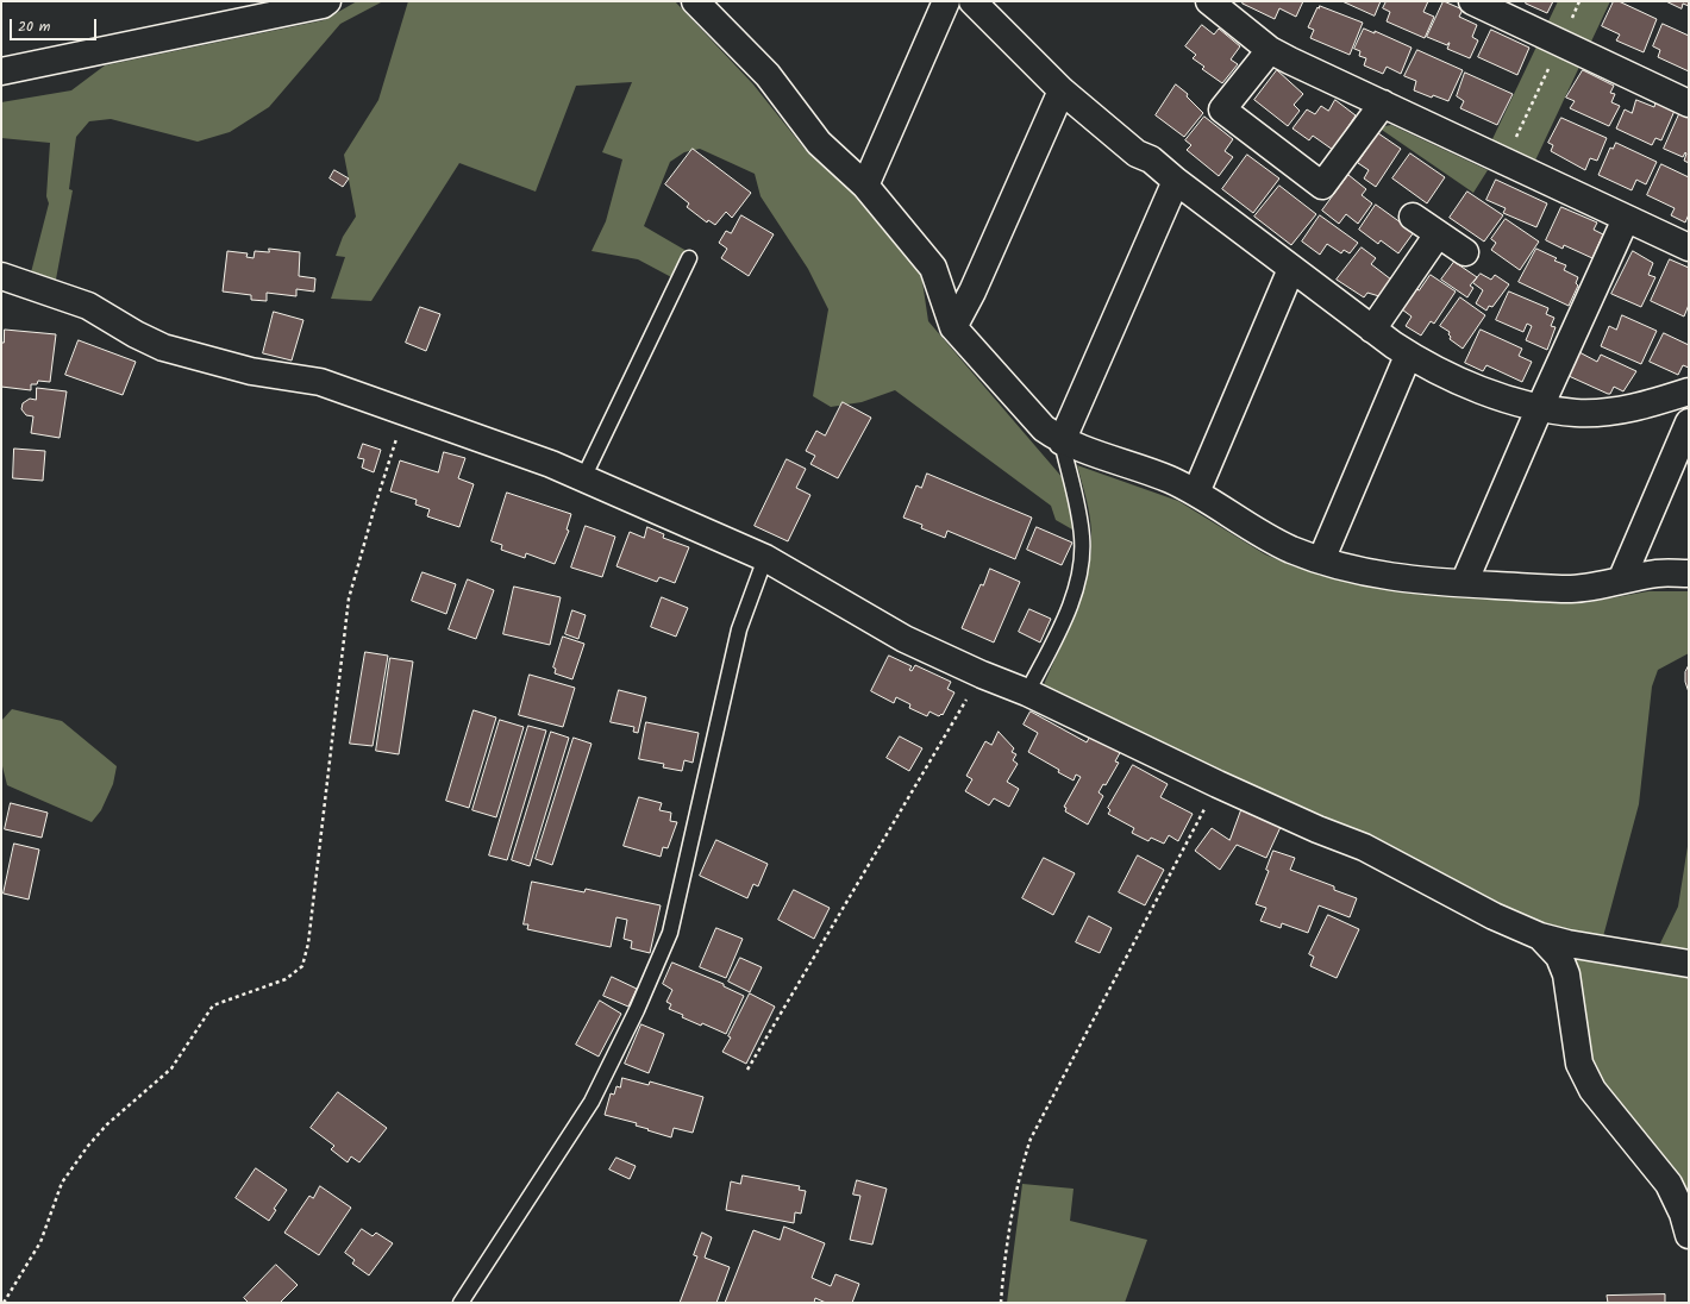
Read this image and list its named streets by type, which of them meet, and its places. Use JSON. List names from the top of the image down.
{
  "scale_bar": "20 m"
}
